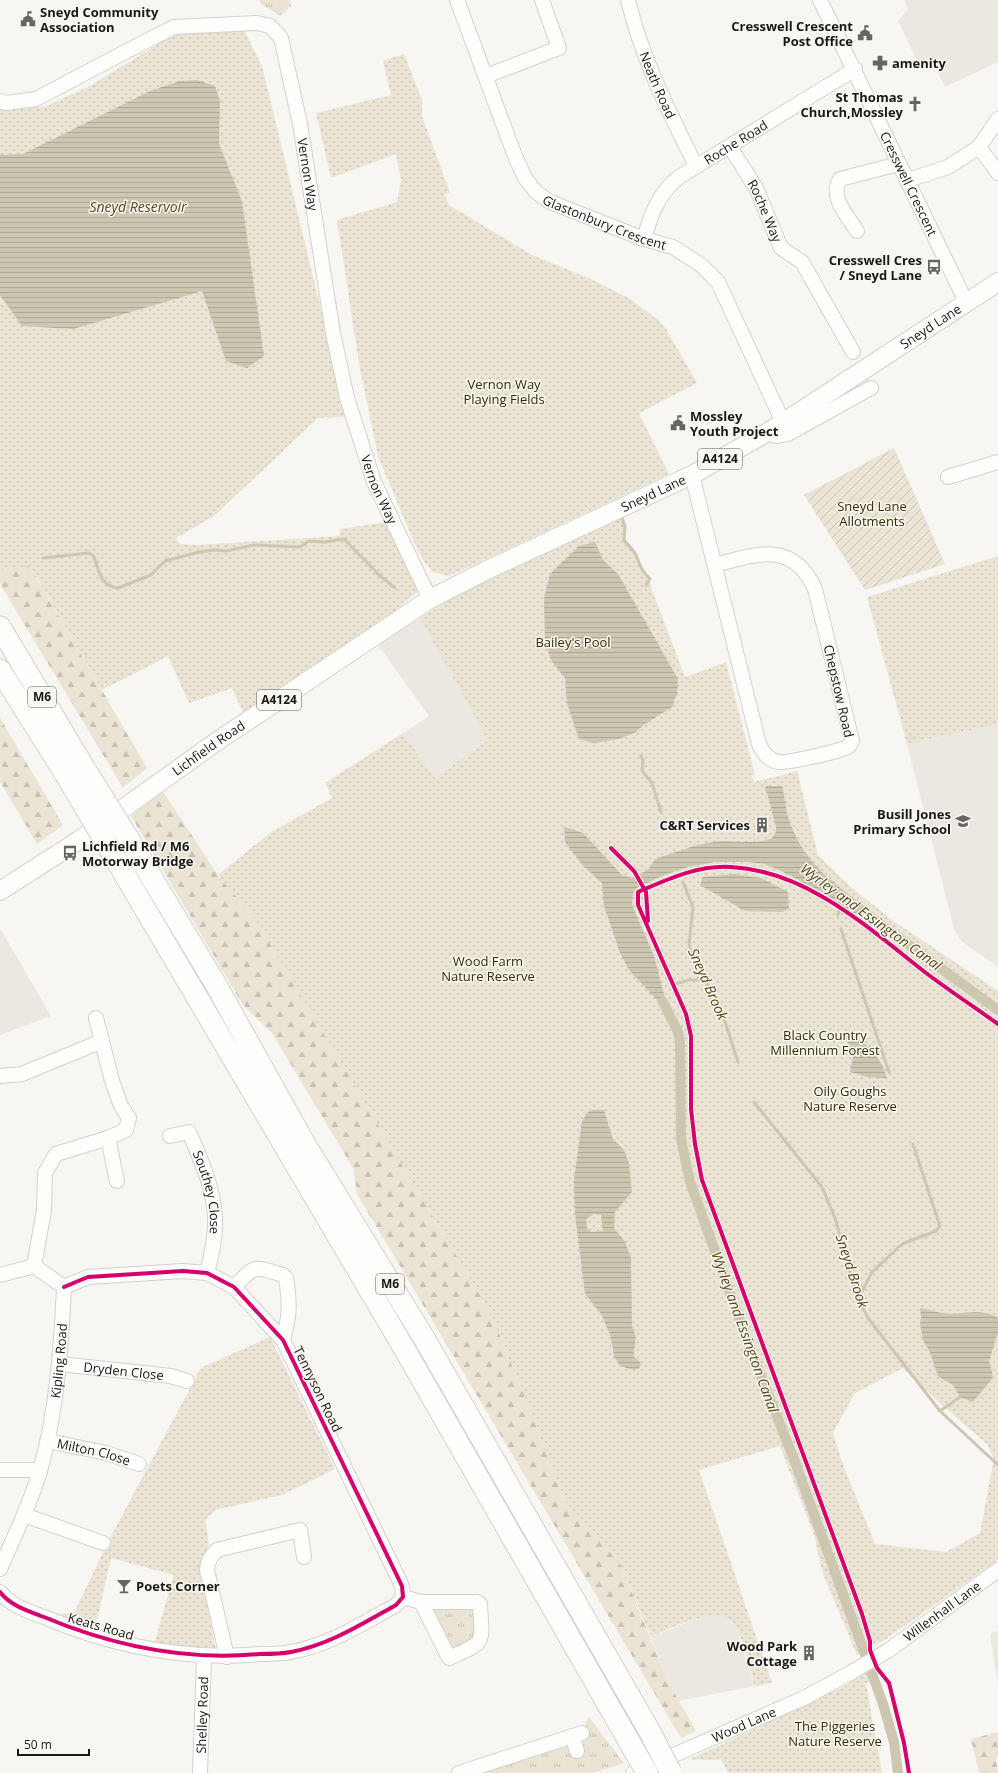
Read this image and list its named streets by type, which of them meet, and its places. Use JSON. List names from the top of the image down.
{
  "streets": {
    "highway": ["M6"],
    "main road": ["Sneyd Lane", "A4124", "Lichfield Road"],
    "street": [
      "Neath Road",
      "Roche Road",
      "Vernon Way",
      "Cresswell Crescent",
      "Roche Way",
      "Glastonbury Crescent",
      "Chepstow Road",
      "Southey Close",
      "Kipling Road",
      "Dryden Close",
      "Tennyson Road",
      "Milton Close",
      "Willenhall Lane",
      "Keats Road",
      "Shelley Road",
      "Wood Lane"
    ]
  },
  "crossings": [
    ["Neath Road", "Roche Road"],
    ["Roche Road", "Cresswell Crescent"],
    ["Roche Road", "Roche Way"],
    ["Roche Road", "Glastonbury Crescent"],
    ["Vernon Way", "Sneyd Lane"],
    ["Vernon Way", "Lichfield Road"],
    ["Cresswell Crescent", "Sneyd Lane"],
    ["Glastonbury Crescent", "Sneyd Lane"],
    ["Sneyd Lane", "Chepstow Road"],
    ["Sneyd Lane", "Lichfield Road"],
    ["Southey Close", "Tennyson Road"],
    ["Kipling Road", "Dryden Close"],
    ["Kipling Road", "Tennyson Road"],
    ["Kipling Road", "Milton Close"],
    ["Tennyson Road", "Keats Road"],
    ["Willenhall Lane", "Wood Lane"],
    ["Keats Road", "Shelley Road"]
  ],
  "water": ["Sneyd Reservoir", "Wyrley and Essington Canal", "Sneyd Brook"],
  "parks": [
    "Vernon Way Playing Fields",
    "Sneyd Lane Allotments",
    "Bailey's Pool",
    "Wood Farm Nature Reserve",
    "Black Country Millennium Forest",
    "Oily Goughs Nature Reserve",
    "The Piggeries Nature Reserve"
  ],
  "places": {
    "public building": ["Sneyd Community Association", "Cresswell Crescent Post Office", "Mossley Youth Project"],
    "pharmacy": ["amenity"],
    "church": ["St Thomas Church,Mossley"],
    "bus stop": ["Cresswell Cres / Sneyd Lane", "Lichfield Rd / M6 Motorway Bridge"],
    "school or university": ["Busill Jones Primary School"],
    "building": ["C&RT Services", "Wood Park Cottage"],
    "bar": ["Poets Corner"]
  },
  "scale_bar": "50 m"
}
